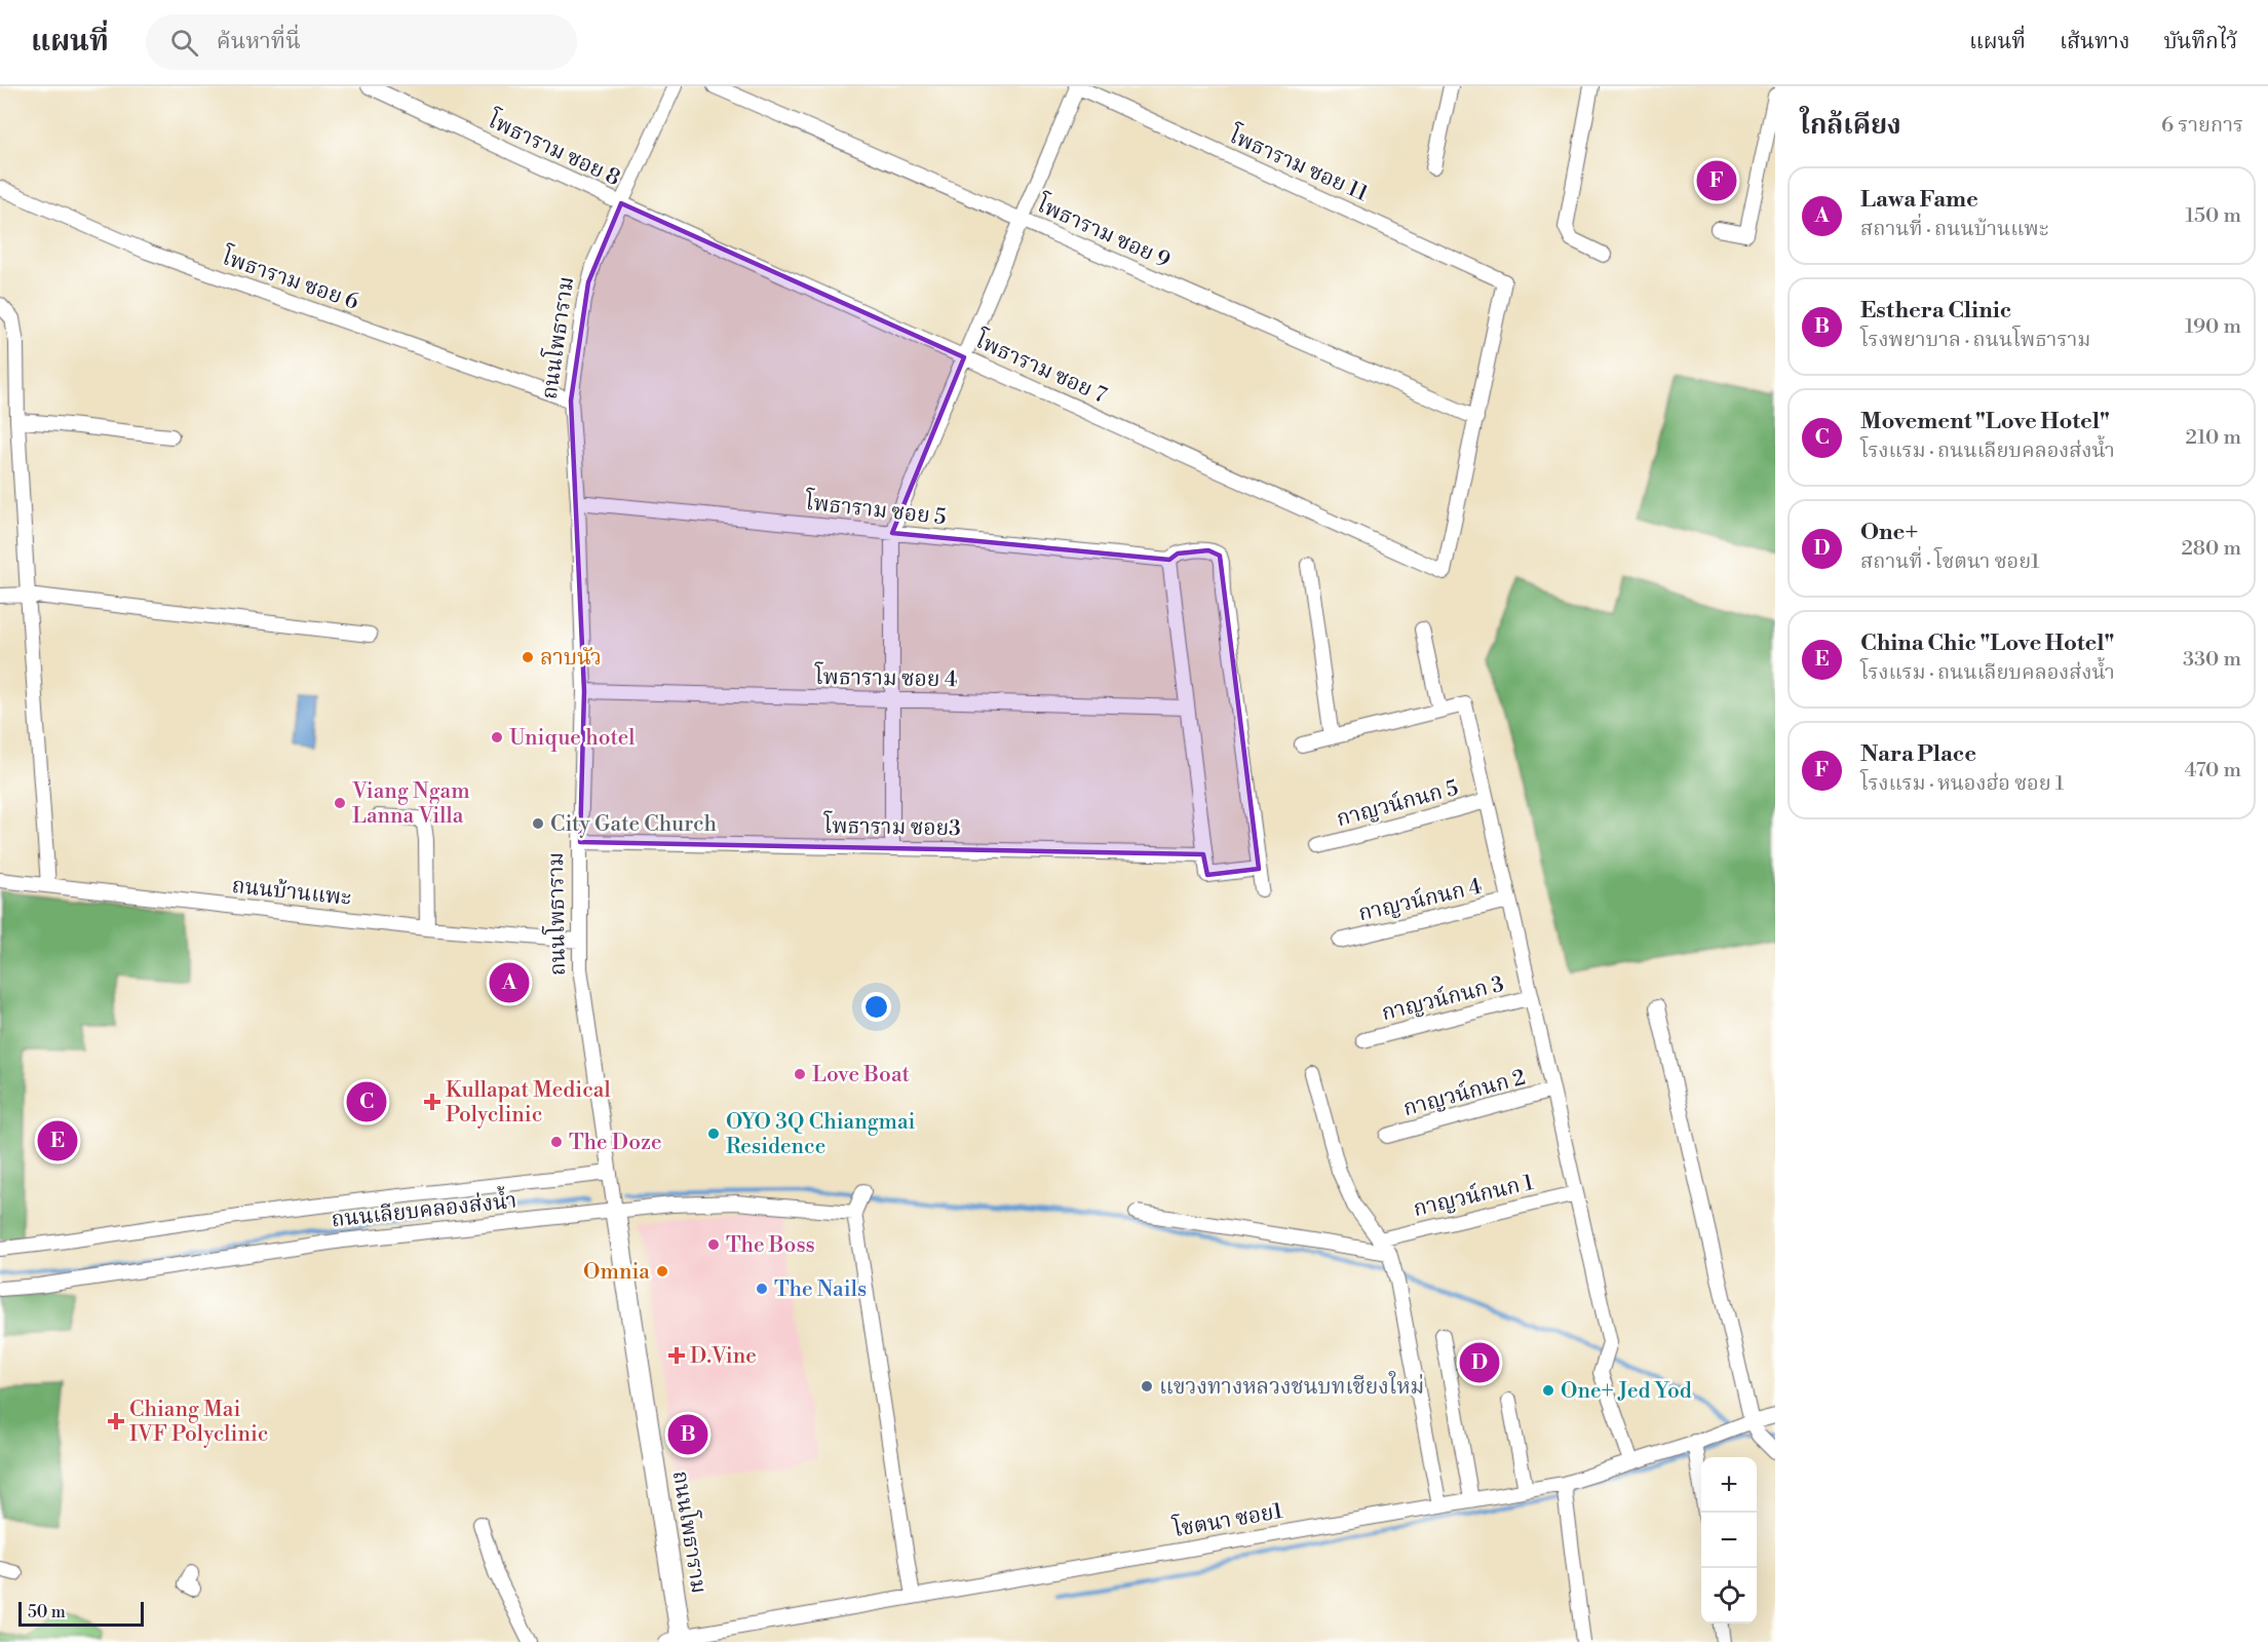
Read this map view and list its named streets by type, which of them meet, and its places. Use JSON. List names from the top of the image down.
{
  "streets": {
    "street": [
      "โพธาราม ซอย 8",
      "โพธาราม ซอย 11",
      "โพธาราม ซอย 9",
      "โพธาราม ซอย 6",
      "ถนนโพธาราม",
      "โพธาราม ซอย 7",
      "โพธาราม ซอย 5",
      "โพธาราม ซอย 4",
      "กาญวน์กนก 5",
      "โพธาราม ซอย3",
      "ถนนบ้านแพะ",
      "กาญวน์กนก 4",
      "กาญวน์กนก 3",
      "กาญวน์กนก 2",
      "กาญวน์กนก 1",
      "ถนนเลียบคลองส่งน้ำ",
      "โชตนา ซอย1"
    ]
  },
  "crossings": [
    ["โพธาราม ซอย 8", "ถนนโพธาราม"],
    ["โพธาราม ซอย 8", "โพธาราม ซอย 7"],
    ["โพธาราม ซอย 11", "โพธาราม ซอย 9"],
    ["โพธาราม ซอย 11", "โพธาราม ซอย 7"],
    ["โพธาราม ซอย 9", "โพธาราม ซอย 7"],
    ["โพธาราม ซอย 6", "ถนนโพธาราม"],
    ["ถนนโพธาราม", "โพธาราม ซอย 7"],
    ["ถนนโพธาราม", "โพธาราม ซอย 5"],
    ["ถนนโพธาราม", "โพธาราม ซอย 4"],
    ["ถนนโพธาราม", "โพธาราม ซอย3"],
    ["ถนนโพธาราม", "ถนนบ้านแพะ"],
    ["ถนนโพธาราม", "ถนนเลียบคลองส่งน้ำ"],
    ["ถนนโพธาราม", "โชตนา ซอย1"]
  ],
  "places": {
    "other": [
      "ลาบนัว",
      "Unique hotel",
      "Viang Ngam Lanna Villa",
      "City Gate Church",
      "Love Boat",
      "OYO 3Q Chiangmai Residence",
      "The Doze",
      "The Boss",
      "Omnia",
      "The Nails",
      "แขวงทางหลวงชนบทเชียงใหม่",
      "One+ Jed Yod"
    ],
    "health": ["Kullapat Medical Polyclinic", "D.Vine", "Chiang Mai IVF Polyclinic"]
  },
  "scale_bar": "50 m",
  "page": {
    "header": "แผนที่",
    "search": "ค้นหาที่นี่",
    "nav": ["แผนที่", "เส้นทาง", "บันทึกไว้"],
    "heading": ["ใกล้เคียง", "6 รายการ"],
    "pins": [
      "F",
      "A",
      "C",
      "E",
      "D",
      "B"
    ],
    "list": [
      {
        "mark": "A",
        "name": "Lawa Fame",
        "note": "สถานที่ · ถนนบ้านแพะ",
        "value": "150 m"
      },
      {
        "mark": "B",
        "name": "Esthera Clinic",
        "note": "โรงพยาบาล · ถนนโพธาราม",
        "value": "190 m"
      },
      {
        "mark": "C",
        "name": "Movement \"Love Hotel\"",
        "note": "โรงแรม · ถนนเลียบคลองส่งน้ำ",
        "value": "210 m"
      },
      {
        "mark": "D",
        "name": "One+",
        "note": "สถานที่ · โชตนา ซอย1",
        "value": "280 m"
      },
      {
        "mark": "E",
        "name": "China Chic \"Love Hotel\"",
        "note": "โรงแรม · ถนนเลียบคลองส่งน้ำ",
        "value": "330 m"
      },
      {
        "mark": "F",
        "name": "Nara Place",
        "note": "โรงแรม · หนองฮ่อ ซอย 1",
        "value": "470 m"
      }
    ],
    "map_buttons": ["+", "−"],
    "scale": "50 m"
  }
}
